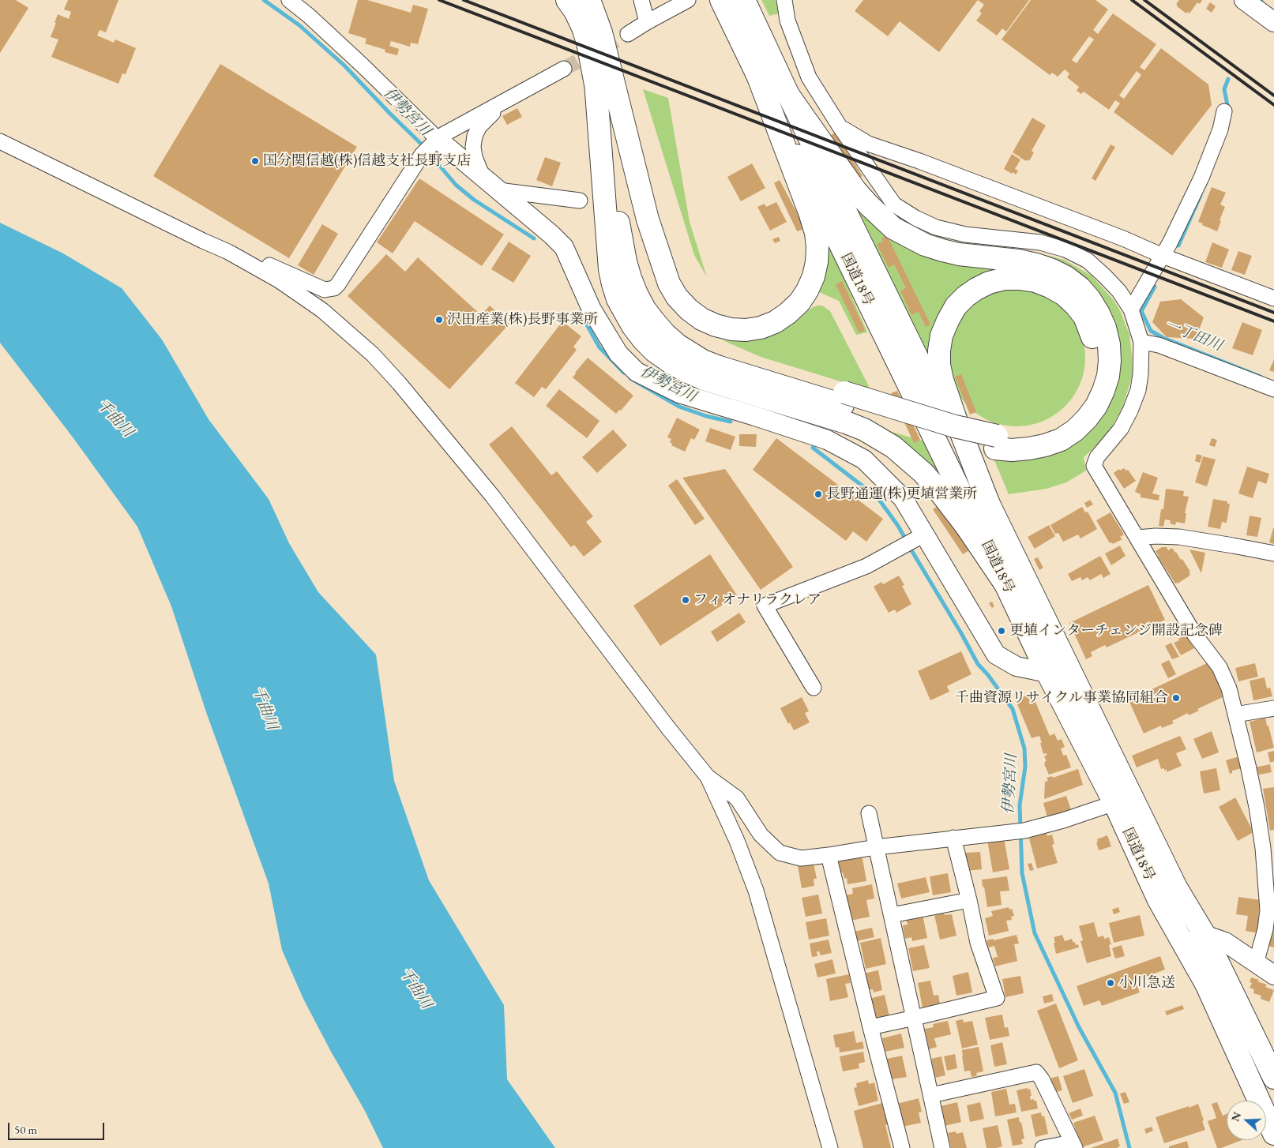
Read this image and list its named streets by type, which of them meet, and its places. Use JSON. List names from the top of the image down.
{
  "streets": {
    "highway": ["国道18号"]
  },
  "water": ["伊勢宮川", "一丁田川", "千曲川"],
  "places": [
    "国分関信越(株)信越支社長野支店",
    "沢田産業(株)長野事業所",
    "長野通運(株)更埴営業所",
    "フィオナリラクレア",
    "更埴インターチェンジ開設記念碑",
    "千曲資源リサイクル事業協同組合",
    "小川急送"
  ],
  "scale_bar": "50 m",
  "north": "left"
}
